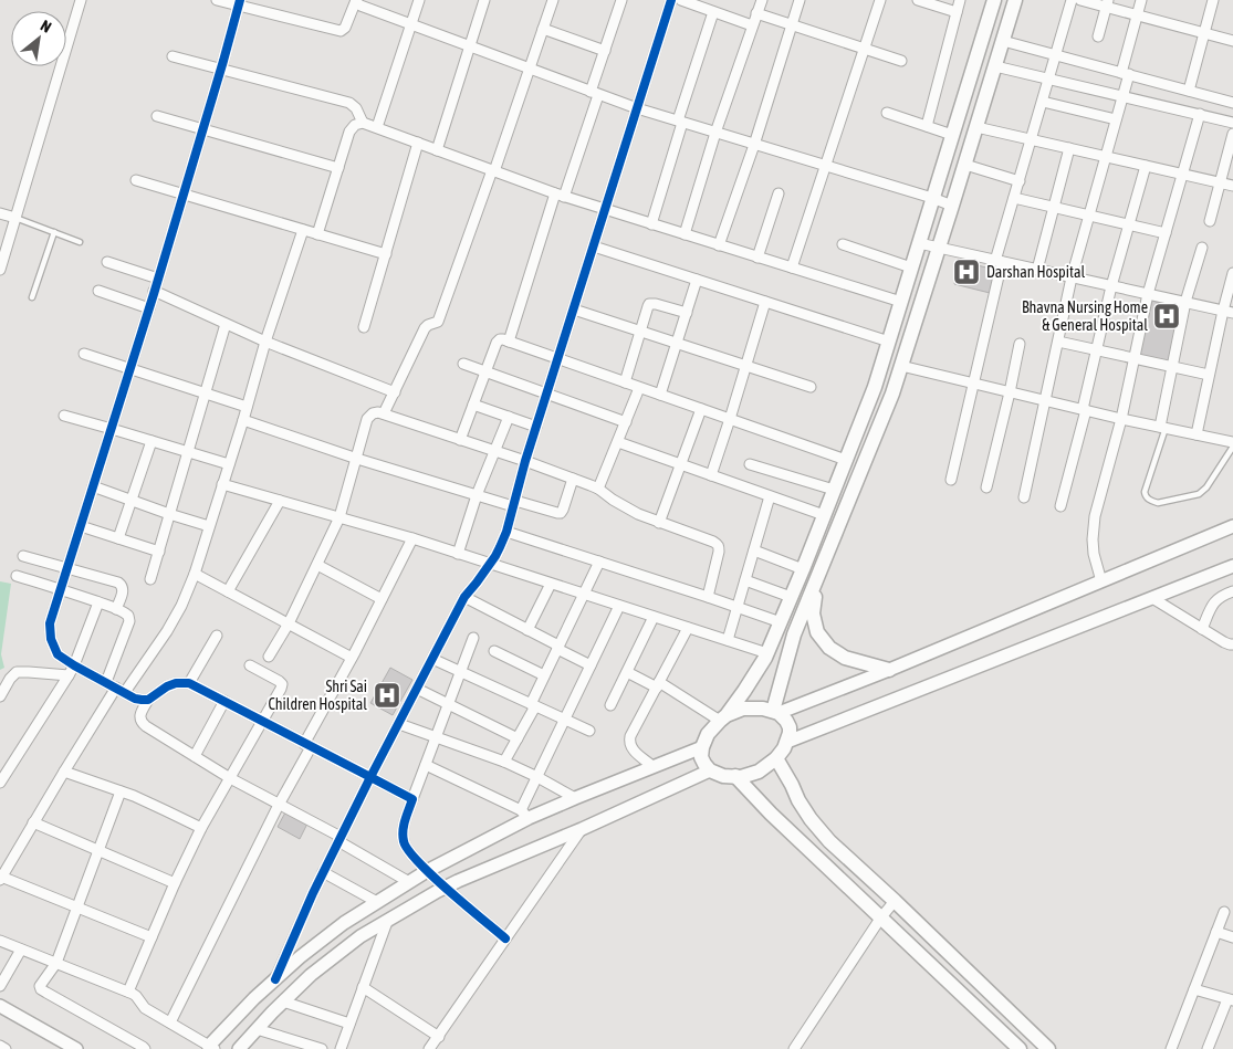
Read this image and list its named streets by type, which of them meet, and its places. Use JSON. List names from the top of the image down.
{
  "places": {
    "hospital": ["Darshan Hospital", "Bhavna Nursing Home & General Hospital", "Shri Sai Children Hospital"]
  },
  "north": "top right"
}
